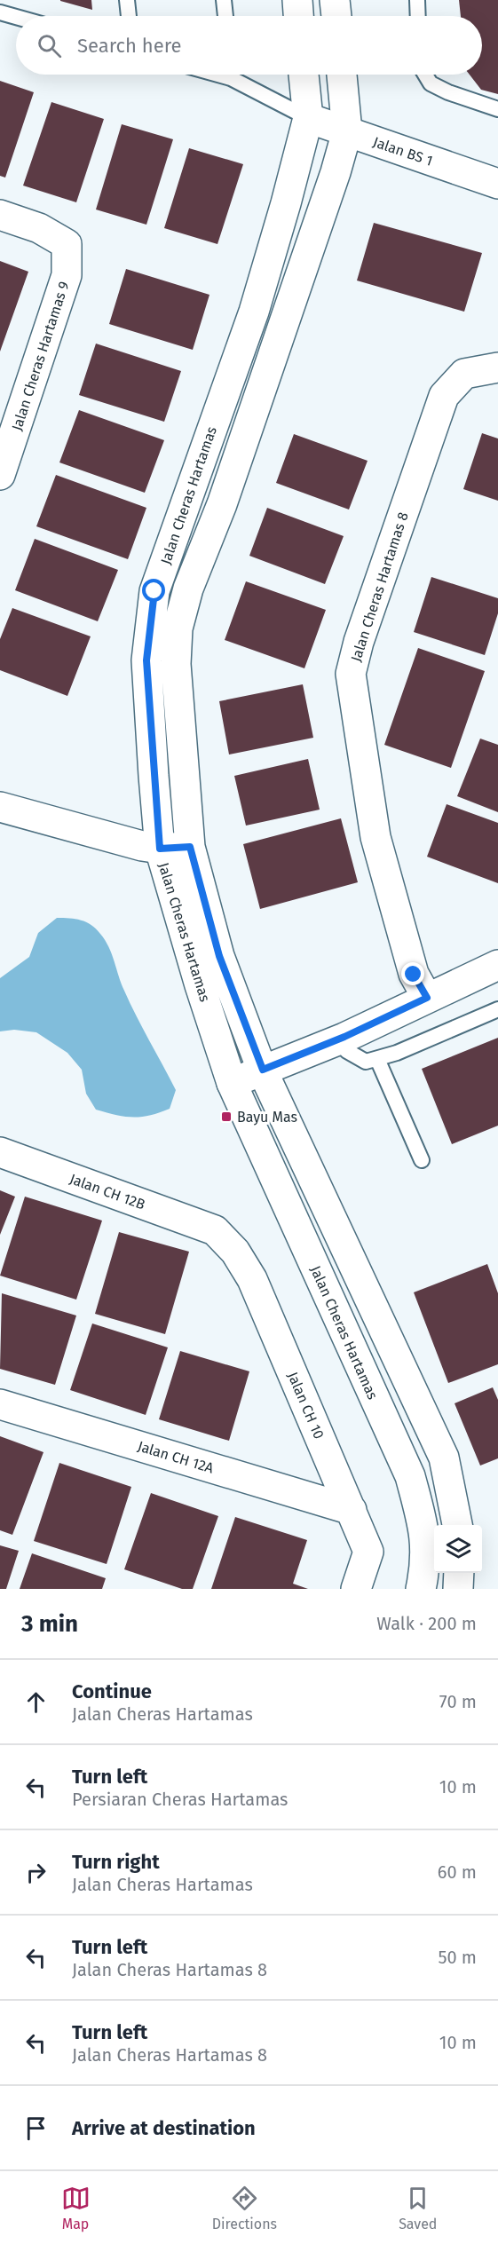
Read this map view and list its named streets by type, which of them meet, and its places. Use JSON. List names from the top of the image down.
{
  "streets": {
    "street": [
      "Jalan BS 1",
      "Jalan Cheras Hartamas 9",
      "Jalan Cheras Hartamas",
      "Jalan Cheras Hartamas 8",
      "Jalan CH 12B",
      "Jalan CH 10",
      "Jalan CH 12A"
    ]
  },
  "crossings": [
    ["Jalan BS 1", "Jalan Cheras Hartamas"],
    ["Jalan CH 12B", "Jalan CH 10"],
    ["Jalan CH 10", "Jalan CH 12A"]
  ],
  "places": {
    "transit": ["Bayu Mas"]
  },
  "page": {
    "search": "Search here",
    "heading": ["3 min", "Walk · 200 m"],
    "list": [
      ["Continue", "Jalan Cheras Hartamas", "70 m"],
      ["Turn left", "Persiaran Cheras Hartamas", "10 m"],
      ["Turn right", "Jalan Cheras Hartamas", "60 m"],
      ["Turn left", "Jalan Cheras Hartamas 8", "50 m"],
      ["Turn left", "Jalan Cheras Hartamas 8", "10 m"],
      "Arrive at destination"
    ],
    "nav": ["Map", "Directions", "Saved"]
  }
}
